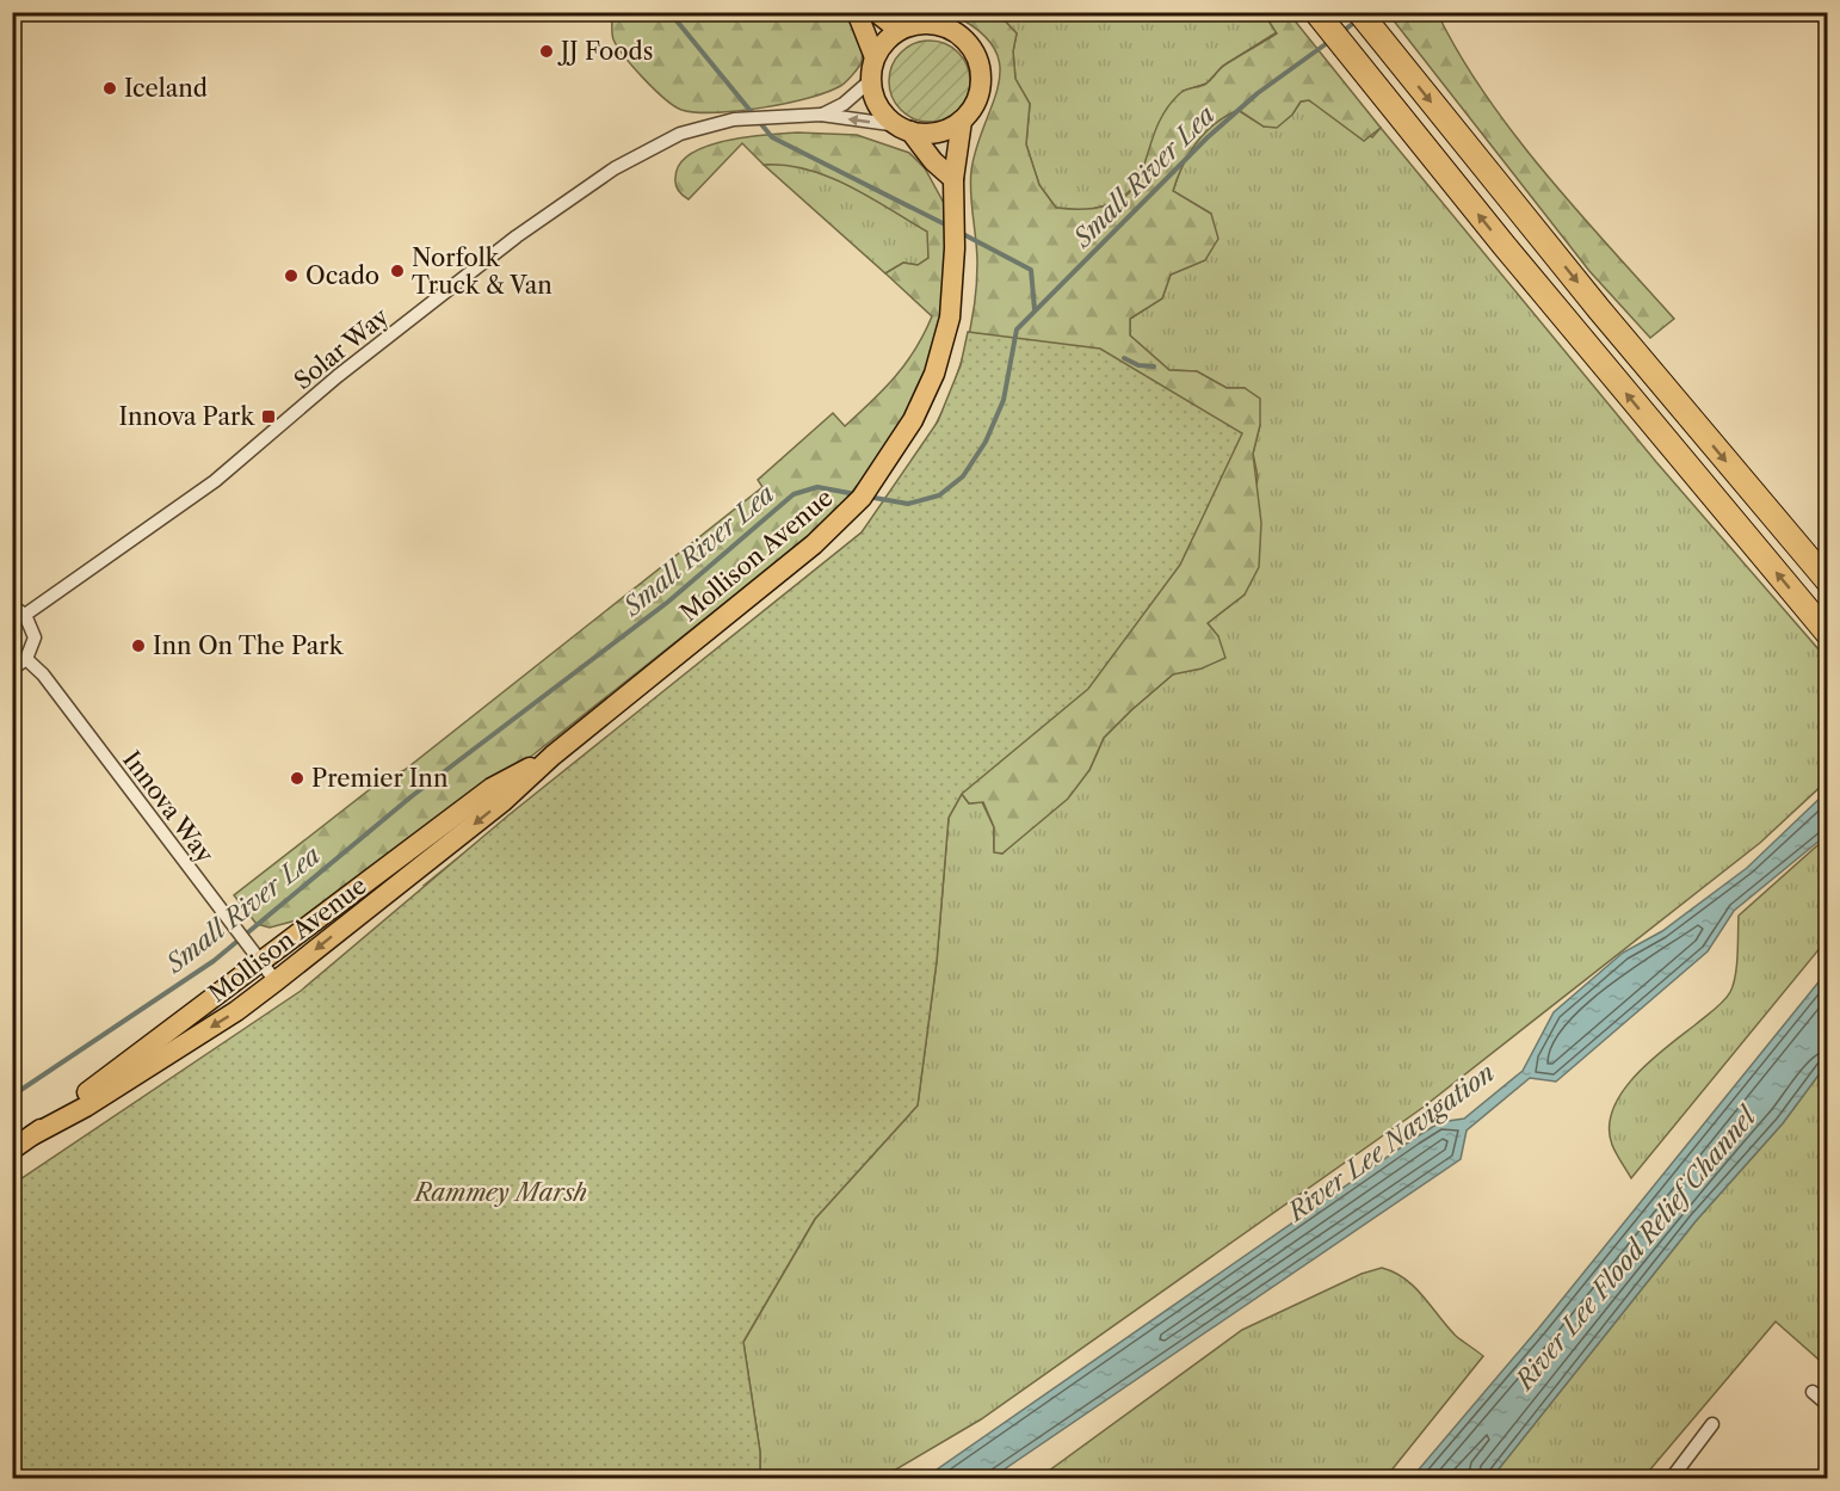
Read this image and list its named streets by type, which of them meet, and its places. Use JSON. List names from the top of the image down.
{
  "streets": {
    "main road": ["Mollison Avenue"],
    "street": ["Solar Way", "Innova Way"]
  },
  "crossings": [
    ["Solar Way", "Mollison Avenue"],
    ["Mollison Avenue", "Innova Way"]
  ],
  "water": ["Small River Lea", "River Lee Navigation", "River Lee Flood Relief Channel"],
  "parks": ["Rammey Marsh"],
  "places": {
    "other": [
      "JJ Foods",
      "Iceland",
      "Norfolk Truck & Van",
      "Ocado",
      "Inn On The Park",
      "Premier Inn"
    ],
    "transit": ["Innova Park"]
  }
}
